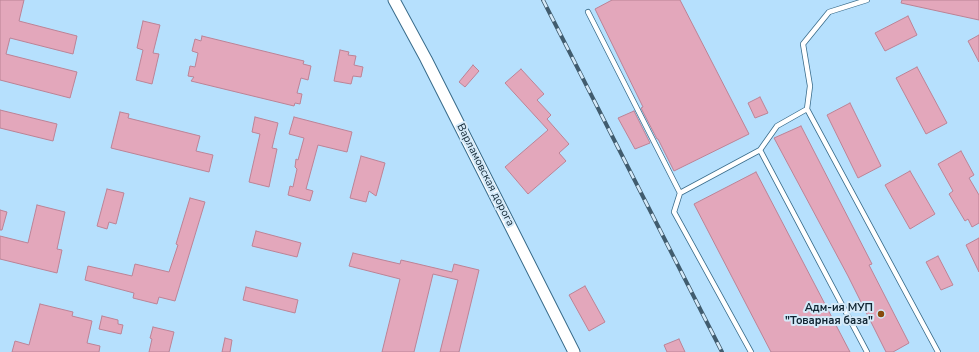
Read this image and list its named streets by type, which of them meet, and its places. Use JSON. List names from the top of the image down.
{
  "streets": {
    "street": ["Варламовская дорога"]
  },
  "places": ["Адм-ия МУП \"Товарная база\""]
}
